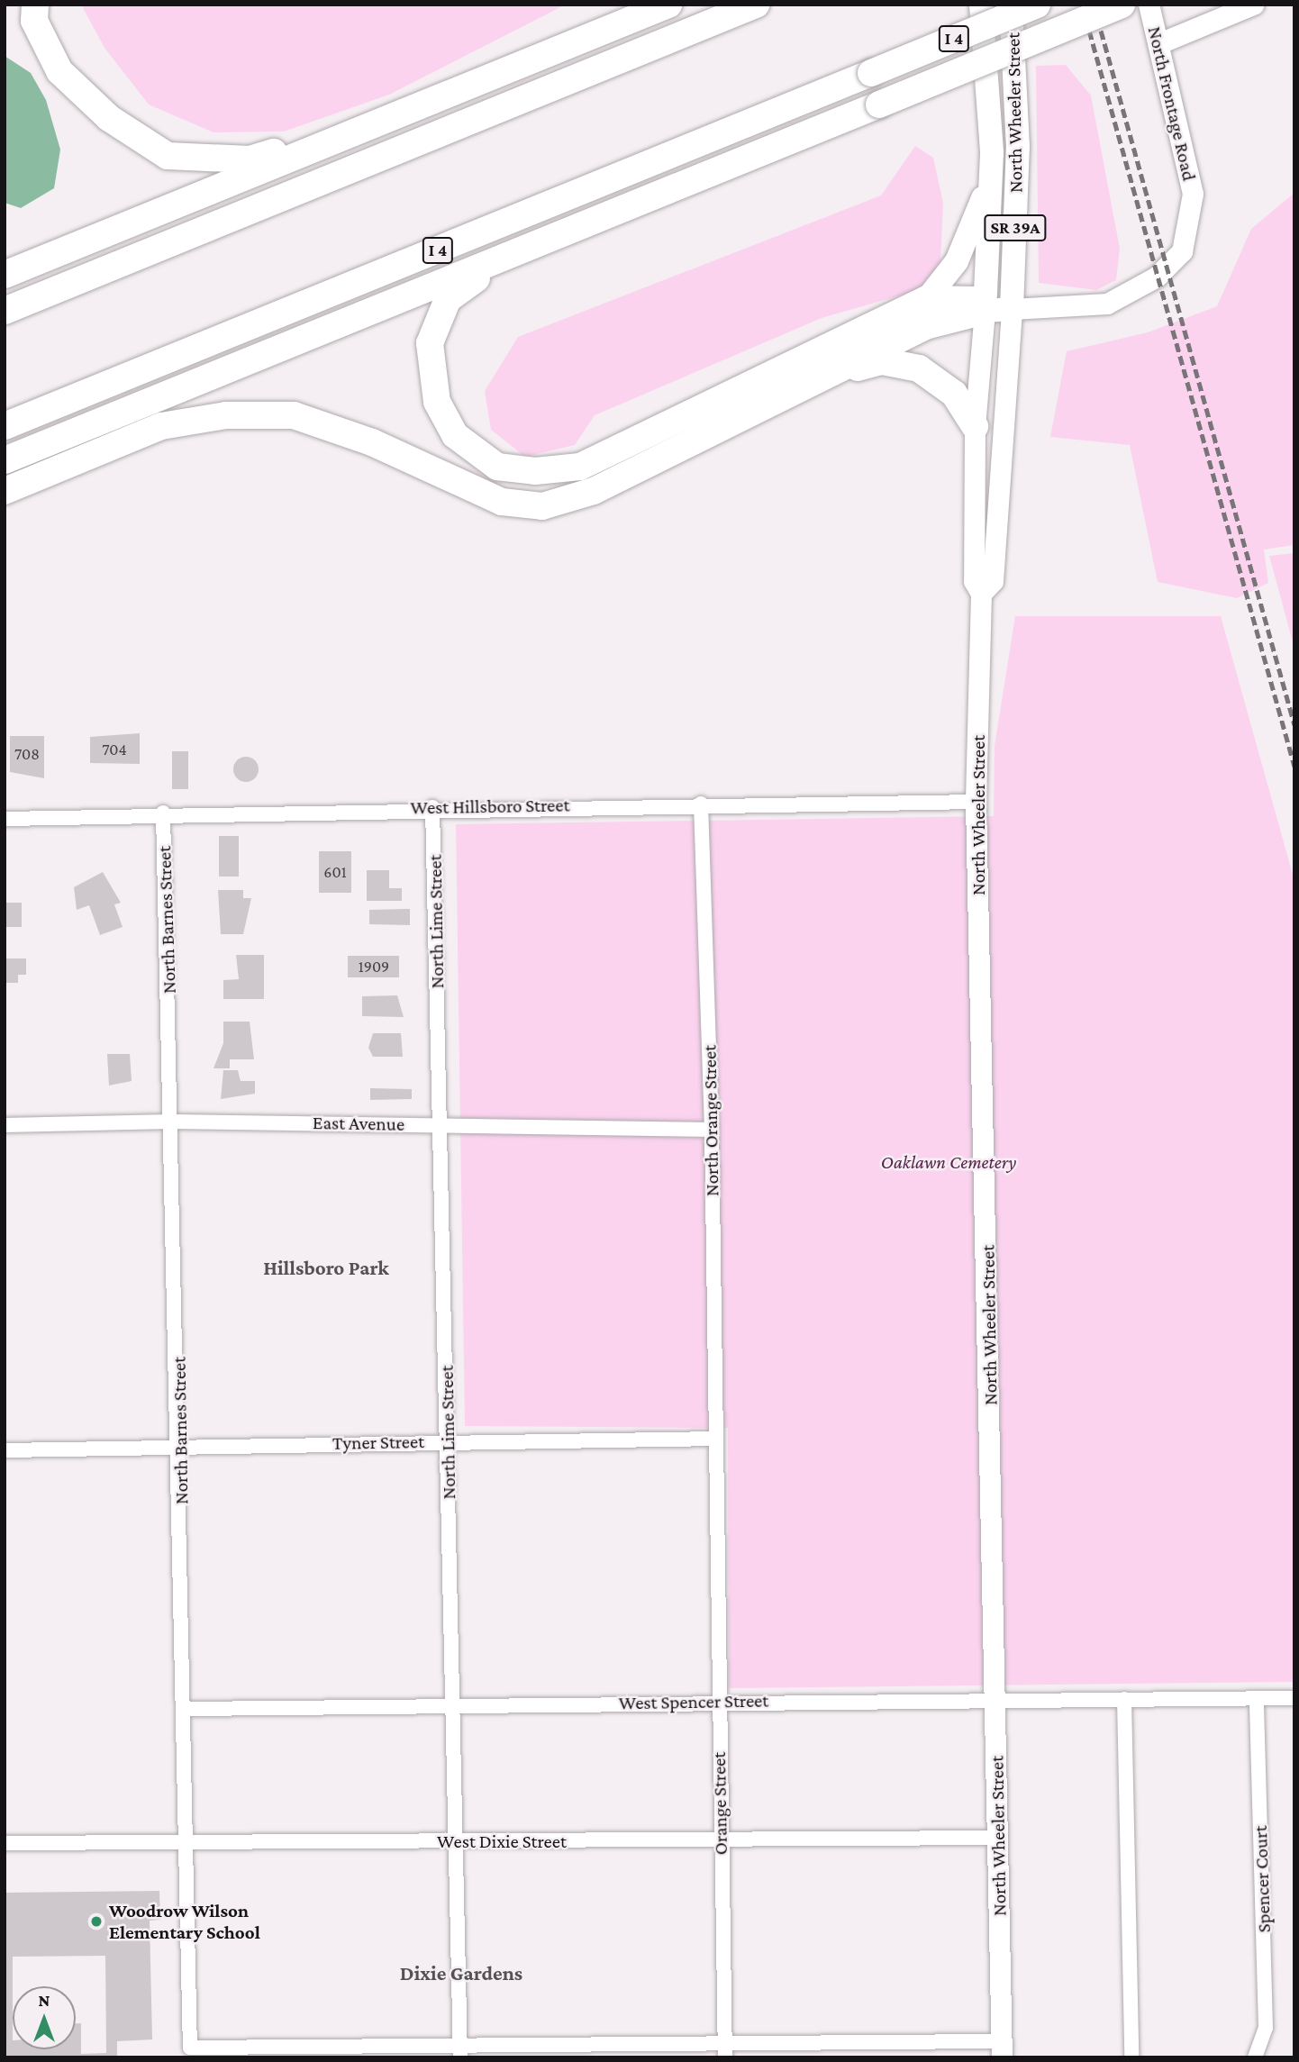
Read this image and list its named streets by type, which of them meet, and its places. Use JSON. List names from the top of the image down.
{
  "streets": {
    "highway": ["I 4"],
    "main road": ["North Frontage Road", "North Wheeler Street", "SR 39A"],
    "street": [
      "West Hillsboro Street",
      "North Barnes Street",
      "North Lime Street",
      "North Orange Street",
      "East Avenue",
      "Tyner Street",
      "West Spencer Street",
      "Orange Street",
      "West Dixie Street",
      "Spencer Court"
    ]
  },
  "crossings": [
    ["North Frontage Road", "North Wheeler Street"],
    ["North Wheeler Street", "West Hillsboro Street"],
    ["North Wheeler Street", "West Spencer Street"],
    ["North Wheeler Street", "West Dixie Street"],
    ["West Hillsboro Street", "North Barnes Street"],
    ["West Hillsboro Street", "North Lime Street"],
    ["West Hillsboro Street", "North Orange Street"],
    ["North Barnes Street", "North Lime Street"],
    ["North Barnes Street", "East Avenue"],
    ["North Barnes Street", "Tyner Street"],
    ["North Barnes Street", "West Spencer Street"],
    ["North Barnes Street", "West Dixie Street"],
    ["North Lime Street", "East Avenue"],
    ["North Lime Street", "Tyner Street"],
    ["North Lime Street", "West Spencer Street"],
    ["North Lime Street", "West Dixie Street"],
    ["North Orange Street", "East Avenue"],
    ["North Orange Street", "Tyner Street"],
    ["North Orange Street", "Orange Street"],
    ["Tyner Street", "Orange Street"],
    ["West Spencer Street", "Orange Street"],
    ["West Spencer Street", "Spencer Court"],
    ["Orange Street", "West Dixie Street"]
  ],
  "districts": ["Hillsboro Park", "Dixie Gardens"],
  "parks": ["Oaklawn Cemetery"],
  "places": ["Woodrow Wilson Elementary School"],
  "house_numbers": [
    "704",
    "708",
    "601",
    "1909"
  ],
  "north": "top"
}
